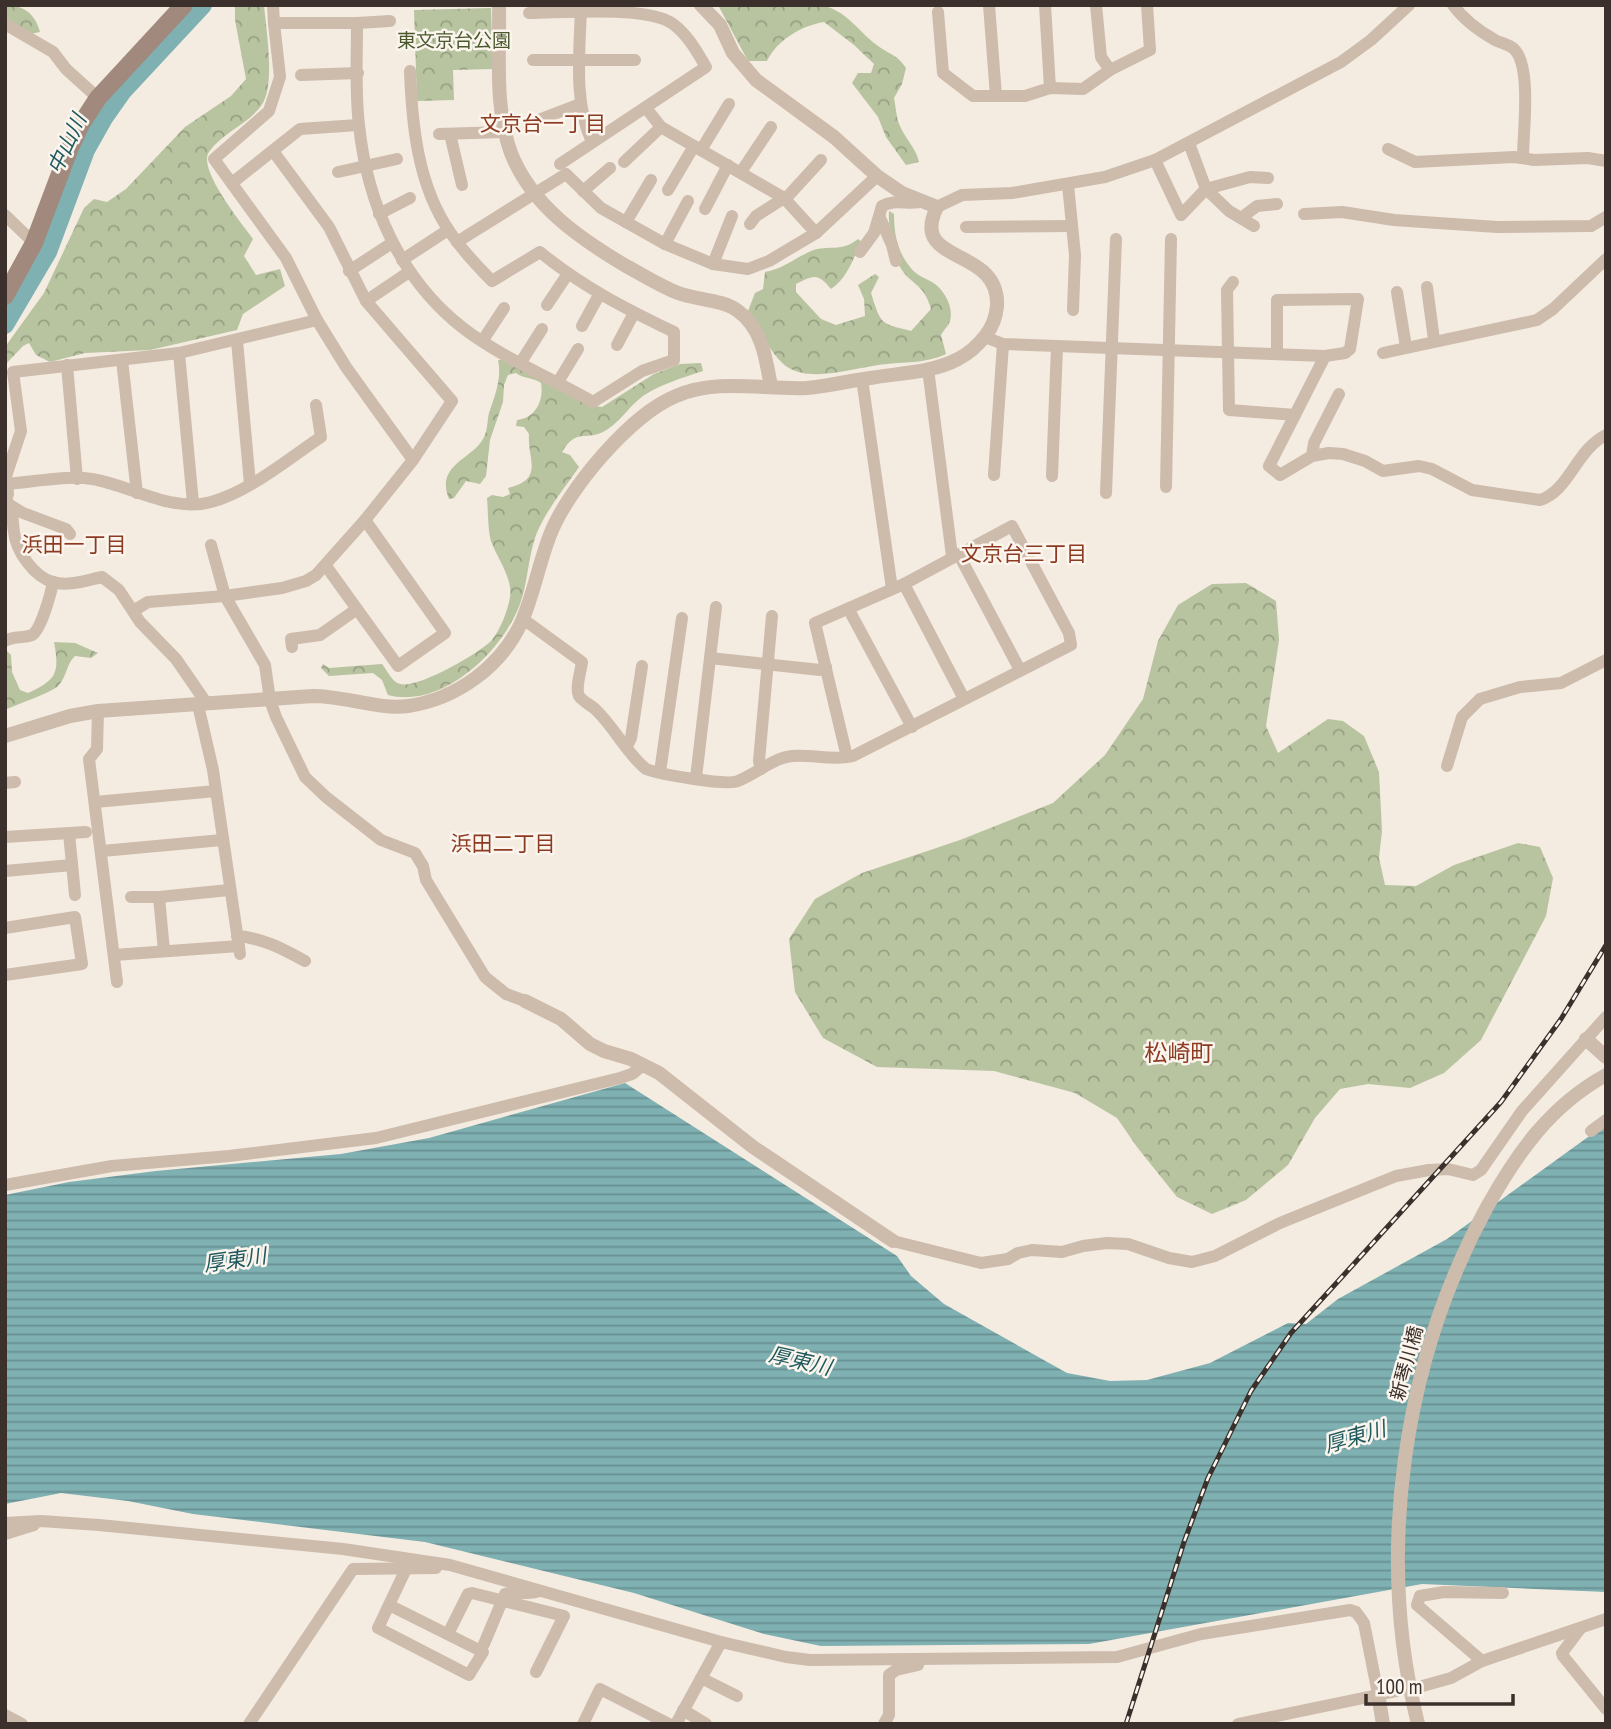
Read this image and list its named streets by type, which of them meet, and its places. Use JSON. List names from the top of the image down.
{
  "streets": {
    "street": ["新琴川橋"]
  },
  "districts": [
    "文京台一丁目",
    "浜田一丁目",
    "文京台三丁目",
    "浜田二丁目",
    "松崎町"
  ],
  "water": ["中山川", "厚東川"],
  "parks": ["東文京台公園"],
  "scale_bar": "100 m"
}
